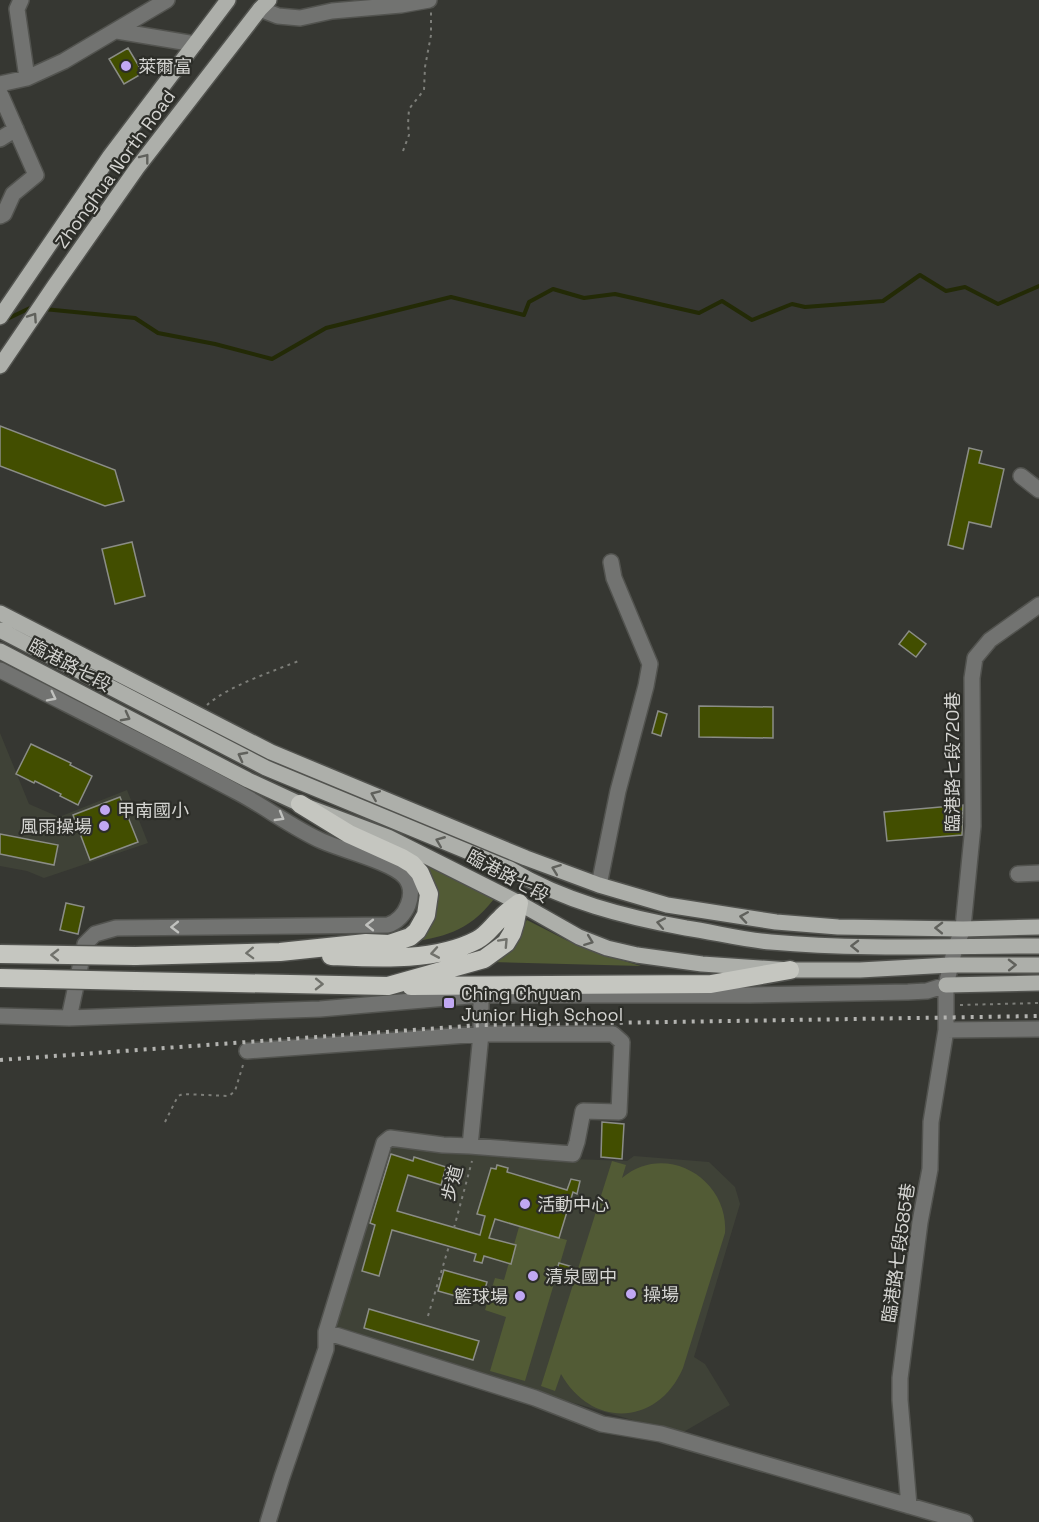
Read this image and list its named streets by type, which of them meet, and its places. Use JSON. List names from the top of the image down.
{
  "streets": {
    "main road": ["Zhonghua North Road", "臨港路七段"],
    "street": ["臨港路七段720巷", "臨港路七段585巷"],
    "path": ["步道"]
  },
  "crossings": [
    ["臨港路七段", "臨港路七段720巷"],
    ["臨港路七段720巷", "臨港路七段585巷"]
  ],
  "places": {
    "other": [
      "萊爾富",
      "甲南國小",
      "風雨操場",
      "活動中心",
      "清泉國中",
      "操場",
      "籃球場"
    ],
    "transit": ["Ching Chyuan Junior High School"]
  }
}
